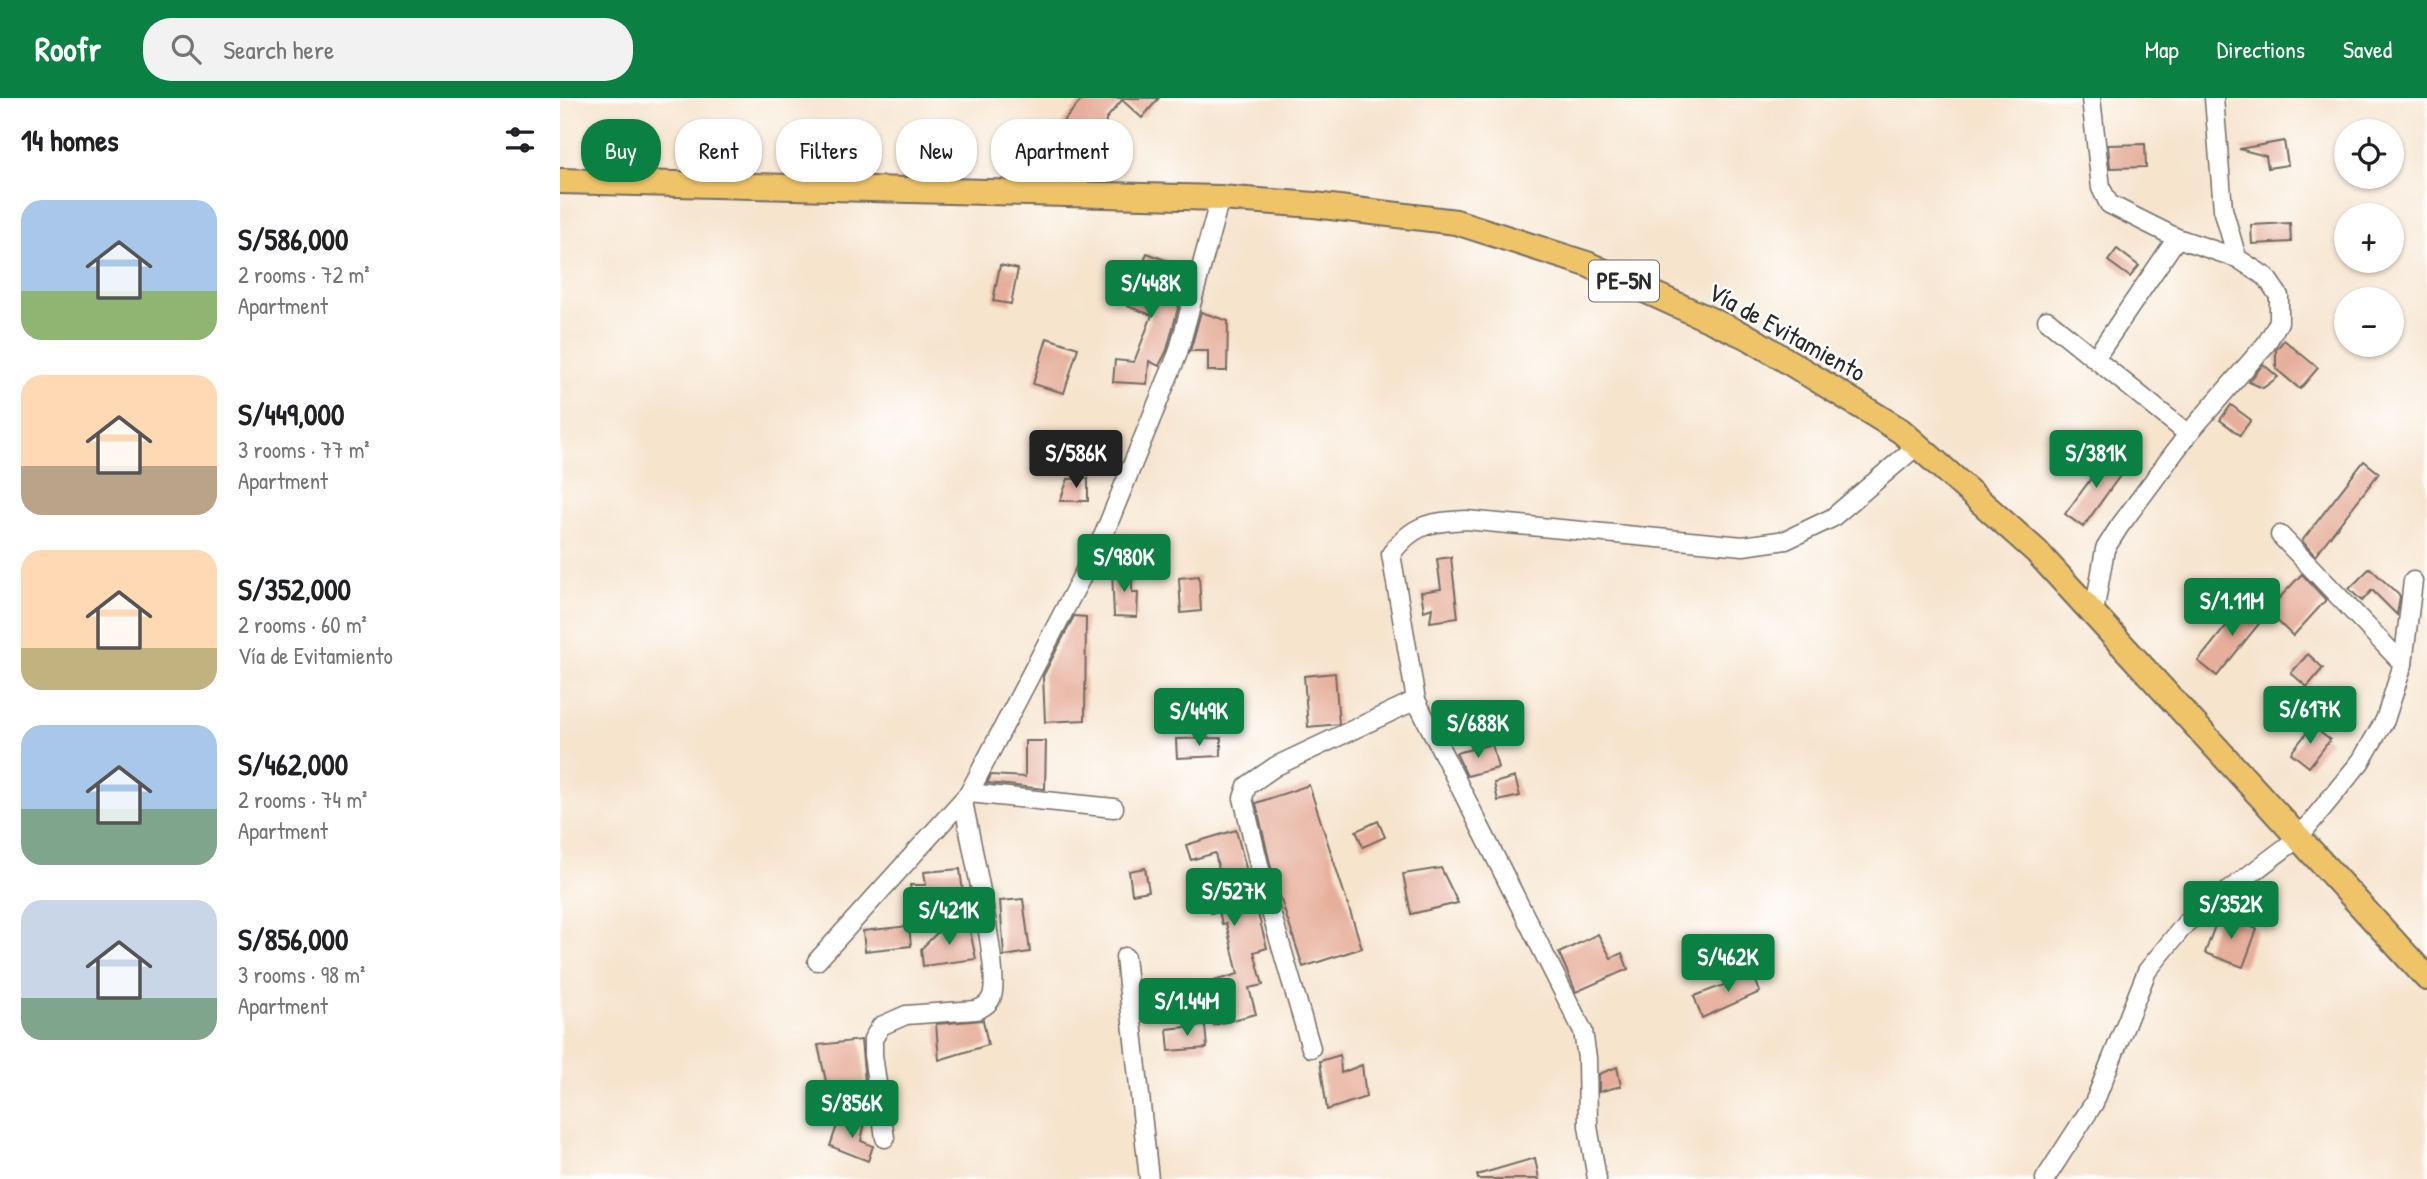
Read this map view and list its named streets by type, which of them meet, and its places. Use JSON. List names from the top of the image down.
{
  "streets": {
    "highway": ["PE-5N", "Vía de Evitamiento"]
  },
  "page": {
    "header": "Roofr",
    "search": "Search here",
    "nav": ["Map", "Directions", "Saved"],
    "heading": "14 homes",
    "map_buttons": ["+", "−"],
    "chip": [
      "Buy",
      "Rent",
      "Filters",
      "New",
      "Apartment"
    ],
    "list": [
      {
        "name": "S/586,000",
        "note": "2 rooms · 72 m² · Apartment"
      },
      {
        "name": "S/449,000",
        "note": "3 rooms · 77 m² · Apartment"
      },
      {
        "name": "S/352,000",
        "note": "2 rooms · 60 m² · Vía de Evitamiento"
      },
      {
        "name": "S/462,000",
        "note": "2 rooms · 74 m² · Apartment"
      },
      {
        "name": "S/856,000",
        "note": "3 rooms · 98 m² · Apartment"
      }
    ],
    "price": [
      "S/448K",
      "S/586K",
      "S/381K",
      "S/980K",
      "S/1.11M",
      "S/617K",
      "S/449K",
      "S/688K",
      "S/527K",
      "S/352K",
      "S/421K",
      "S/462K",
      "S/1.44M",
      "S/856K"
    ]
  }
}
